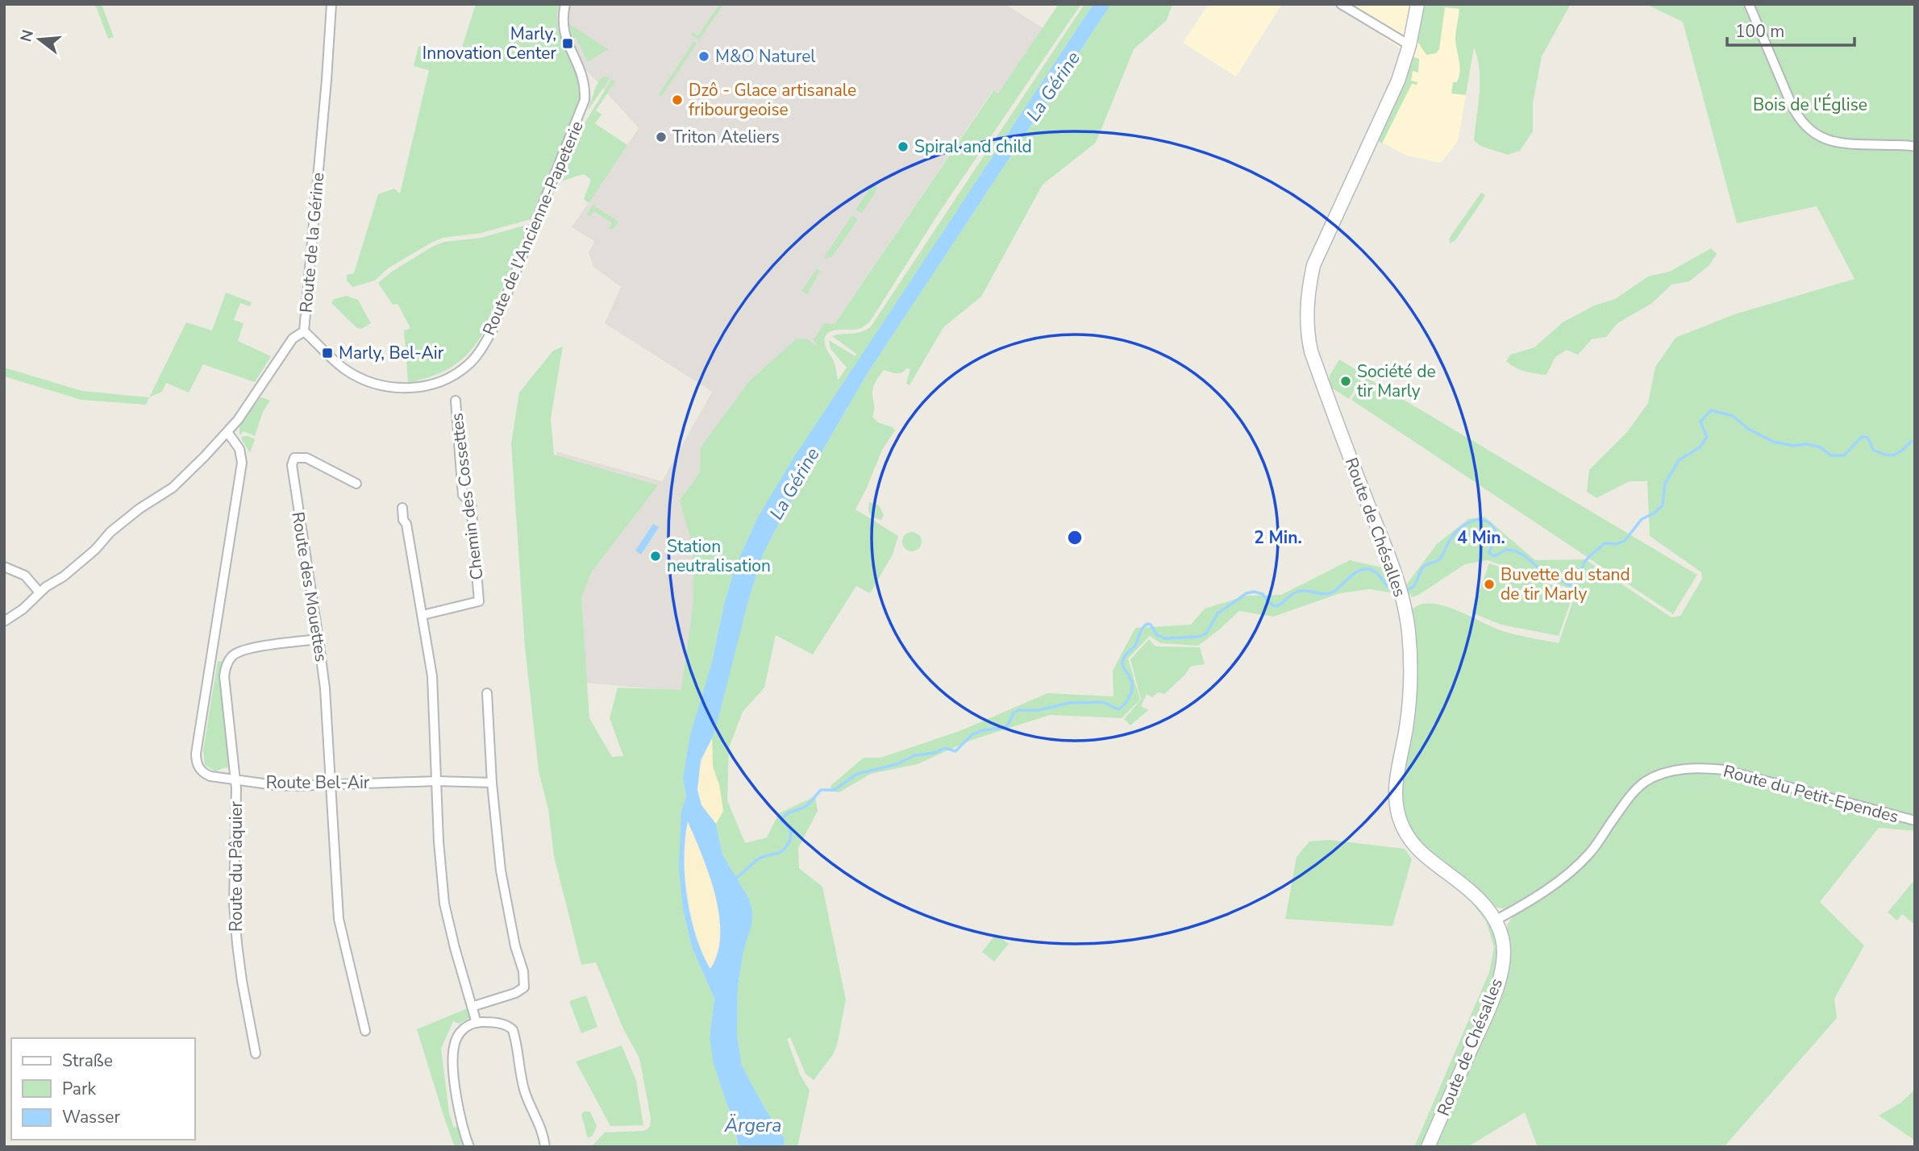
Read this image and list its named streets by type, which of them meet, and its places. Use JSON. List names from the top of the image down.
{
  "streets": {
    "street": [
      "Route de l'Ancienne-Papeterie",
      "Route de la Gérine",
      "Chemin des Cossettes",
      "Route de Chésalles",
      "Route des Mouettes",
      "Route Bel-Air",
      "Route du Petit-Ependes",
      "Route du Pâquier"
    ]
  },
  "crossings": [
    ["Route de l'Ancienne-Papeterie", "Route de la Gérine"],
    ["Route de la Gérine", "Route Bel-Air"],
    ["Route de Chésalles", "Route du Petit-Ependes"],
    ["Route des Mouettes", "Route Bel-Air"],
    ["Route des Mouettes", "Route du Pâquier"],
    ["Route Bel-Air", "Route du Pâquier"]
  ],
  "water": ["La Gérine", "Ärgera"],
  "parks": ["Bois de l'Église"],
  "places": {
    "transit": ["Marly, Innovation Center", "Marly, Bel-Air"],
    "other": [
      "M&O Naturel",
      "Dzô - Glace artisanale fribourgeoise",
      "Triton Ateliers",
      "Spiral and child",
      "Société de tir Marly",
      "Station neutralisation",
      "Buvette du stand de tir Marly"
    ]
  },
  "legend": ["Straße", "Park", "Wasser"],
  "scale_bar": "100 m",
  "north": "left",
  "rings": ["2 Min.", "4 Min."]
}
